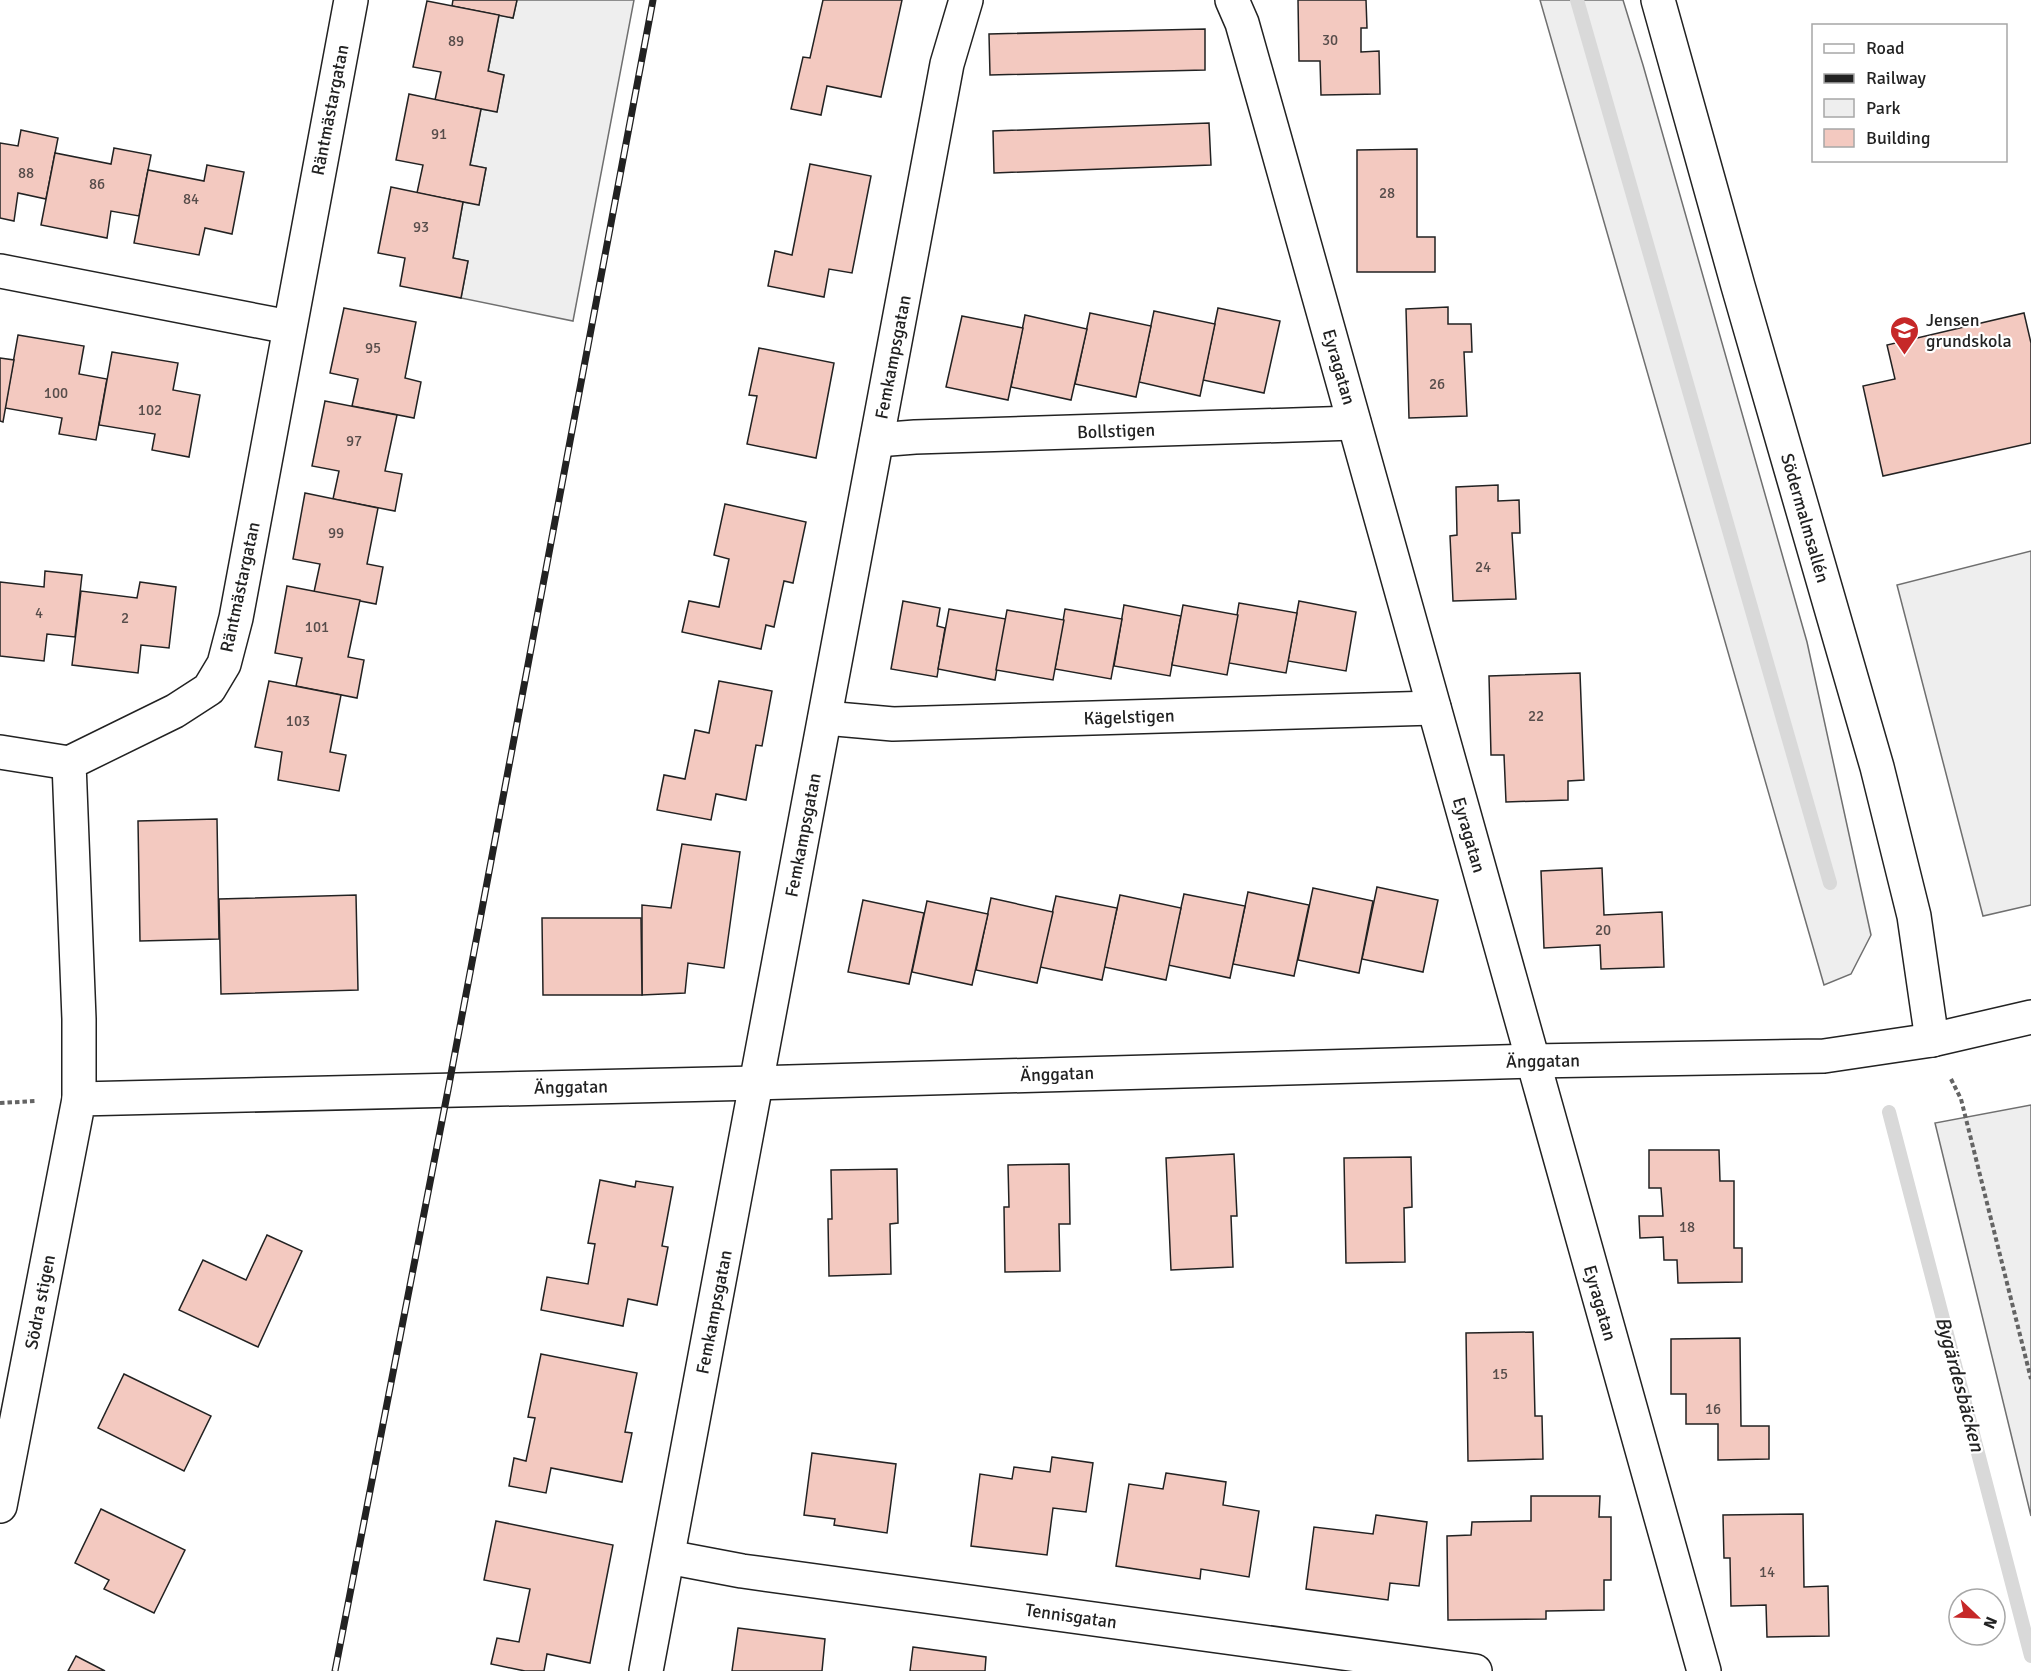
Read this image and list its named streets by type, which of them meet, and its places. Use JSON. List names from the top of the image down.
{
  "streets": {
    "street": [
      "Räntmästargatan",
      "Femkampsgatan",
      "Eyragatan",
      "Bollstigen",
      "Södermalmsallén",
      "Kägelstigen",
      "Änggatan",
      "Södra stigen",
      "Tennisgatan"
    ]
  },
  "crossings": [
    ["Femkampsgatan", "Bollstigen"],
    ["Femkampsgatan", "Kägelstigen"],
    ["Femkampsgatan", "Änggatan"],
    ["Femkampsgatan", "Tennisgatan"],
    ["Eyragatan", "Bollstigen"],
    ["Eyragatan", "Kägelstigen"],
    ["Eyragatan", "Änggatan"],
    ["Södermalmsallén", "Änggatan"],
    ["Änggatan", "Södra stigen"]
  ],
  "water": ["Bygärdesbäcken"],
  "places": {
    "school or university": ["Jensen grundskola"]
  },
  "house_numbers": [
    "30",
    "89",
    "91",
    "88",
    "86",
    "28",
    "84",
    "93",
    "95",
    "26",
    "100",
    "102",
    "97",
    "99",
    "24",
    "4",
    "2",
    "101",
    "22",
    "103",
    "20",
    "18",
    "15",
    "16",
    "14"
  ],
  "legend": [
    "Road",
    "Railway",
    "Park",
    "Building"
  ],
  "north": "bottom right"
}
